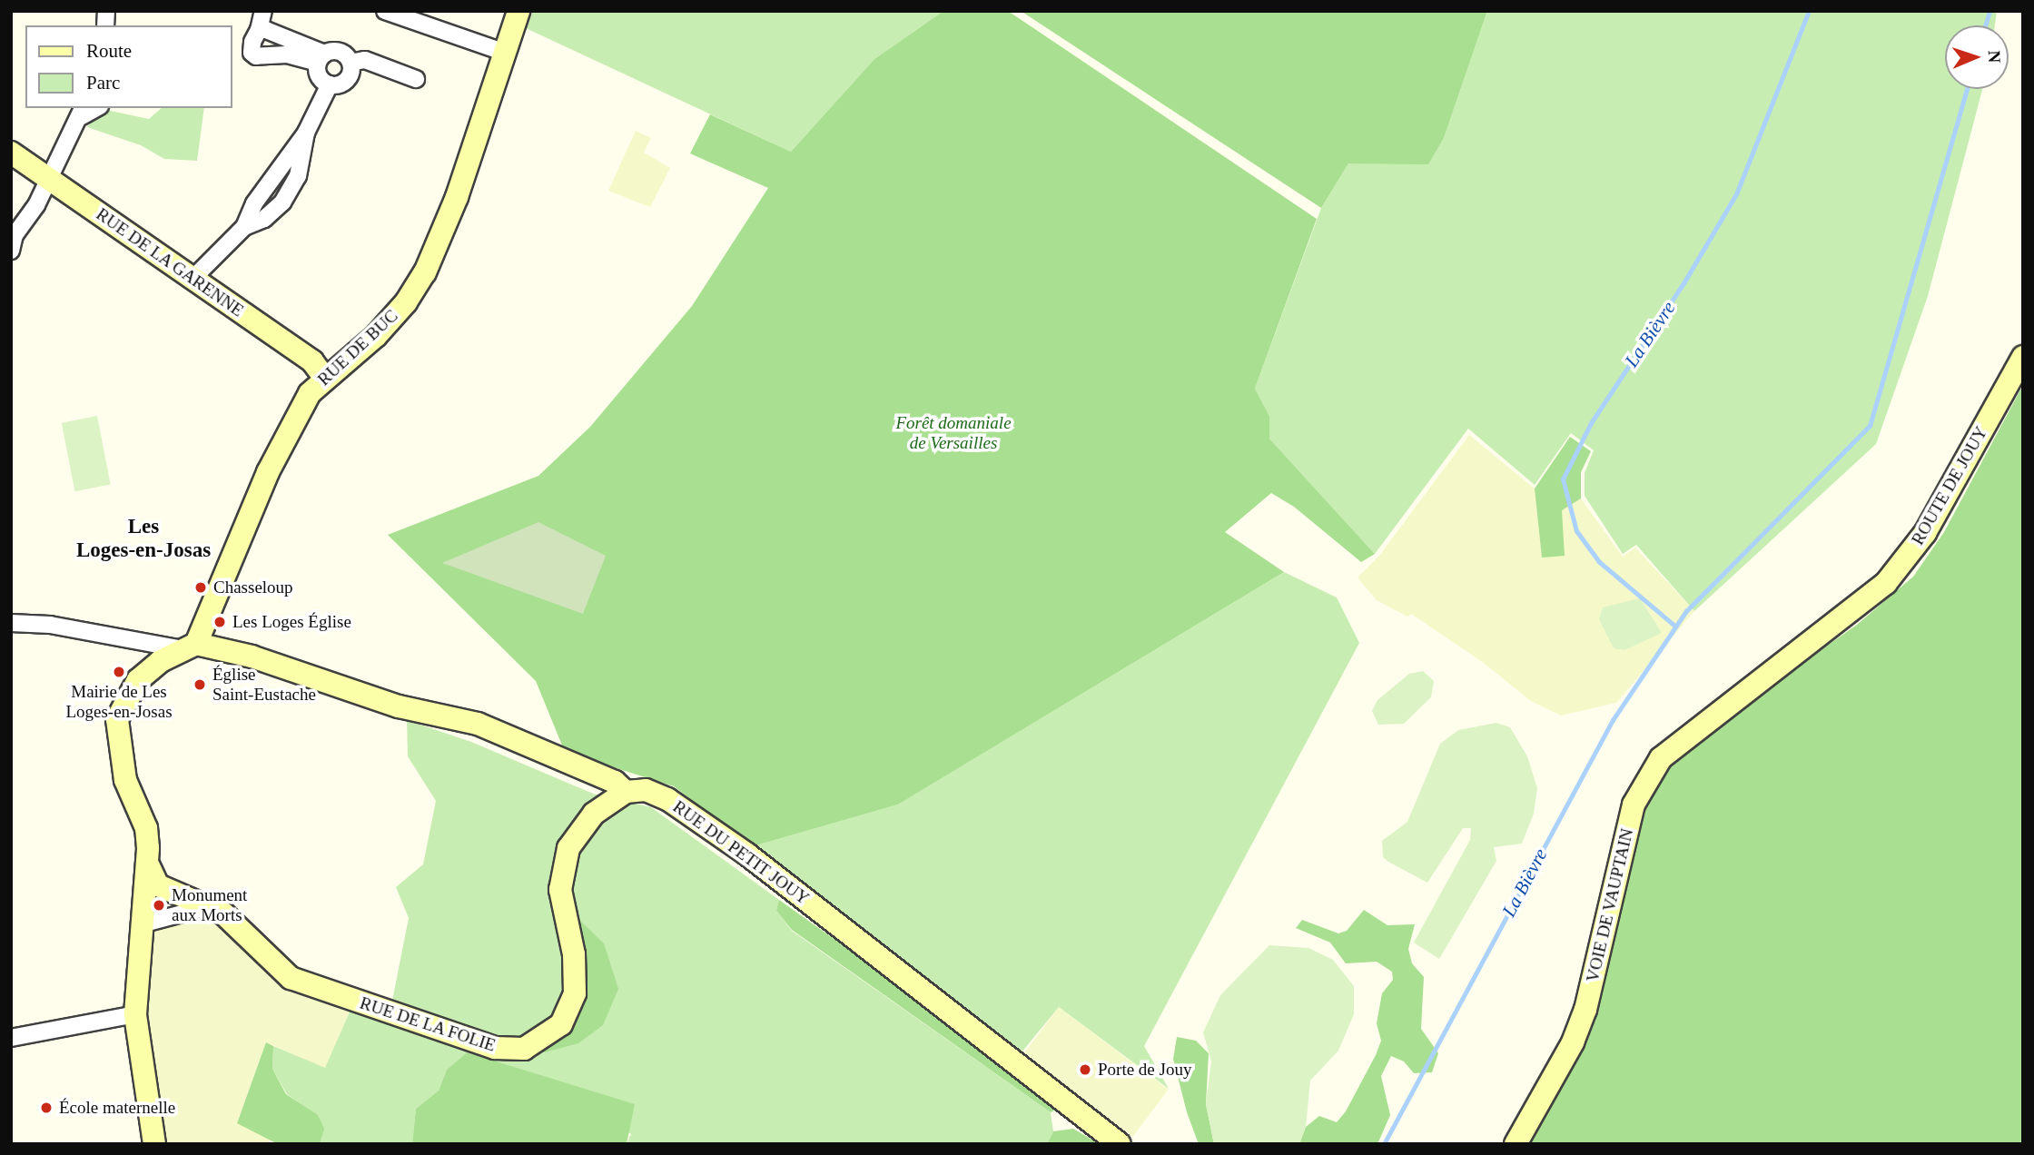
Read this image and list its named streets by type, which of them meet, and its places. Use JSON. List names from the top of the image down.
{
  "streets": {
    "street": [
      "RUE DE LA GARENNE",
      "RUE DE BUC",
      "ROUTE DE JOUY",
      "RUE DU PETIT JOUY",
      "VOIE DE VAUPTAIN",
      "RUE DE LA FOLIE"
    ]
  },
  "crossings": [
    ["RUE DE LA GARENNE", "RUE DE BUC"],
    ["RUE DE BUC", "RUE DU PETIT JOUY"],
    ["ROUTE DE JOUY", "VOIE DE VAUPTAIN"],
    ["RUE DU PETIT JOUY", "RUE DE LA FOLIE"]
  ],
  "districts": ["Les Loges-en-Josas"],
  "water": ["La Bièvre"],
  "parks": ["Forêt domaniale de Versailles"],
  "places": [
    "Chasseloup",
    "Les Loges Église",
    "Mairie de Les Loges-en-Josas",
    "Église Saint-Eustache",
    "Monument aux Morts",
    "Porte de Jouy",
    "École maternelle"
  ],
  "legend": ["Route", "Parc"],
  "north": "right"
}
